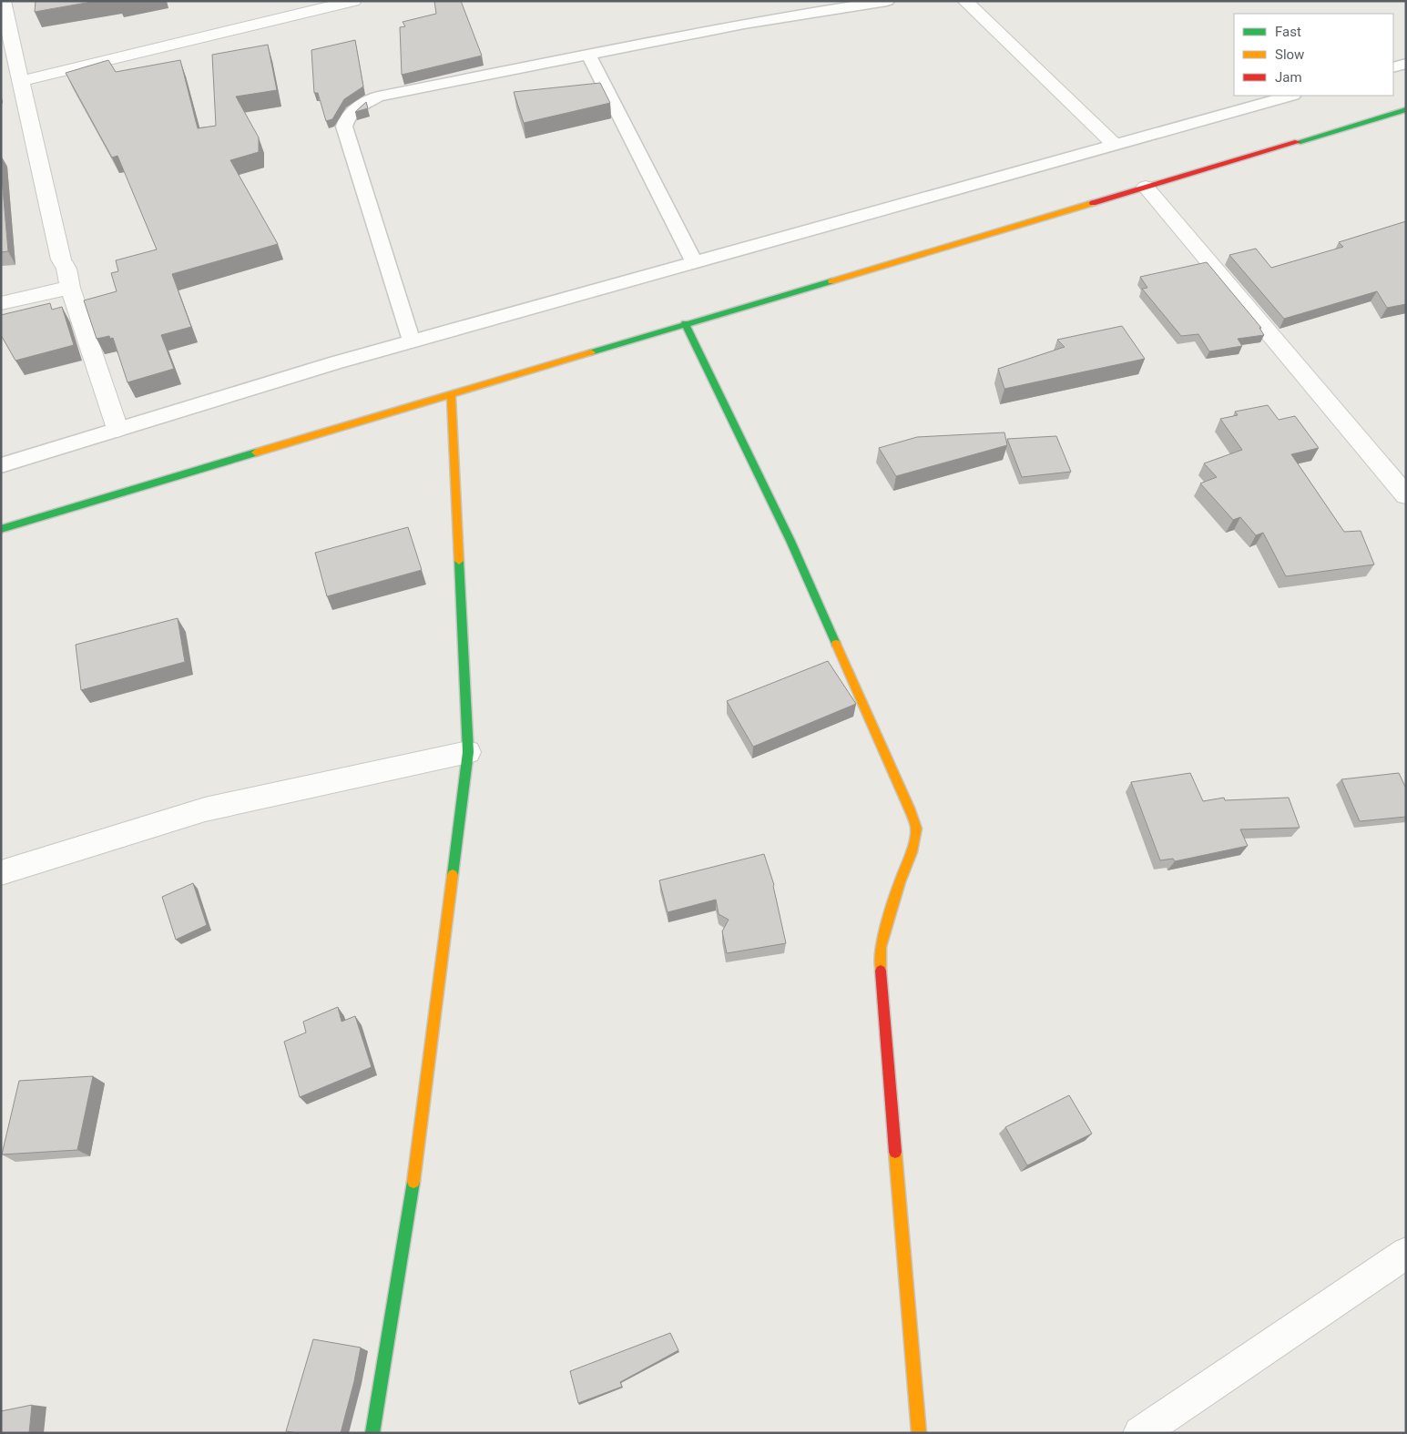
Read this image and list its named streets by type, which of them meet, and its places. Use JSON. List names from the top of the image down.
{
  "legend": ["Fast", "Slow", "Jam"]
}
